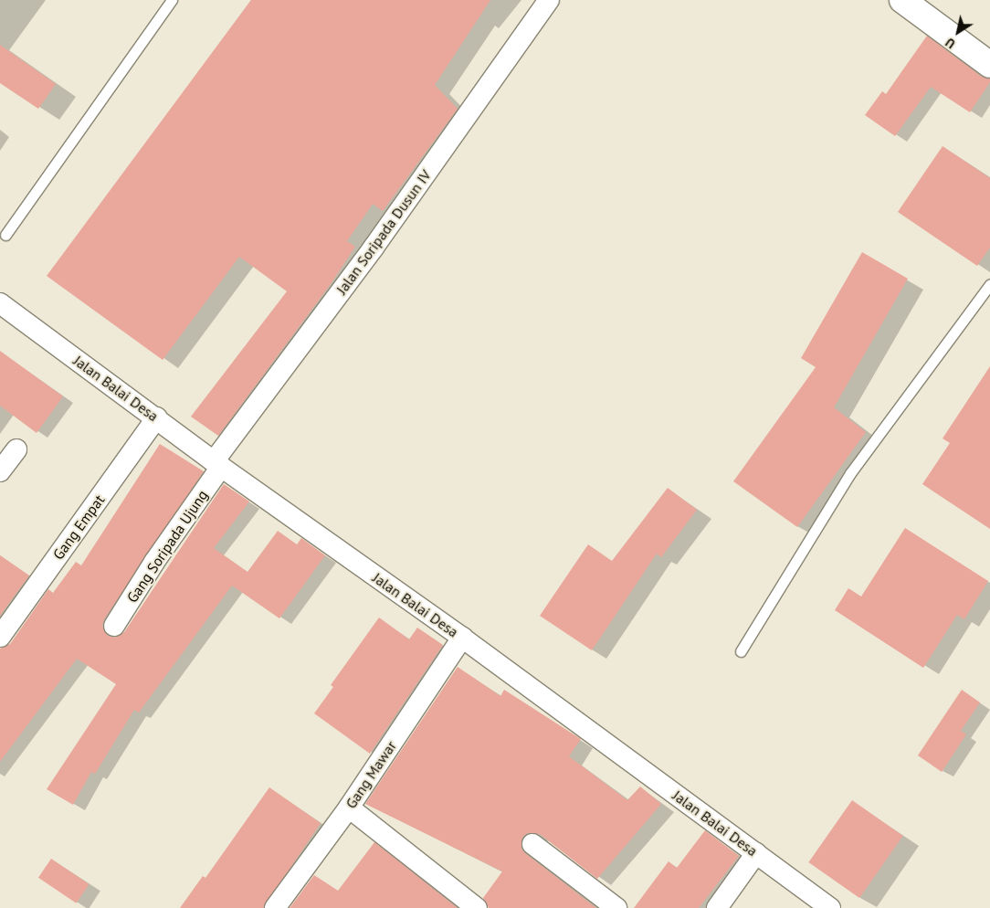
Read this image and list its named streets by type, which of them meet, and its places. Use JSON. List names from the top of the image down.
{
  "streets": {
    "street": [
      "Jalan Soripada Dusun IV",
      "Jalan Balai Desa",
      "Gang Empat",
      "Gang Soripada Ujung",
      "Gang Mawar"
    ]
  },
  "crossings": [
    ["Jalan Soripada Dusun IV", "Jalan Balai Desa"],
    ["Jalan Soripada Dusun IV", "Gang Soripada Ujung"],
    ["Jalan Balai Desa", "Gang Empat"],
    ["Jalan Balai Desa", "Gang Soripada Ujung"],
    ["Jalan Balai Desa", "Gang Mawar"]
  ],
  "north": "bottom left"
}
